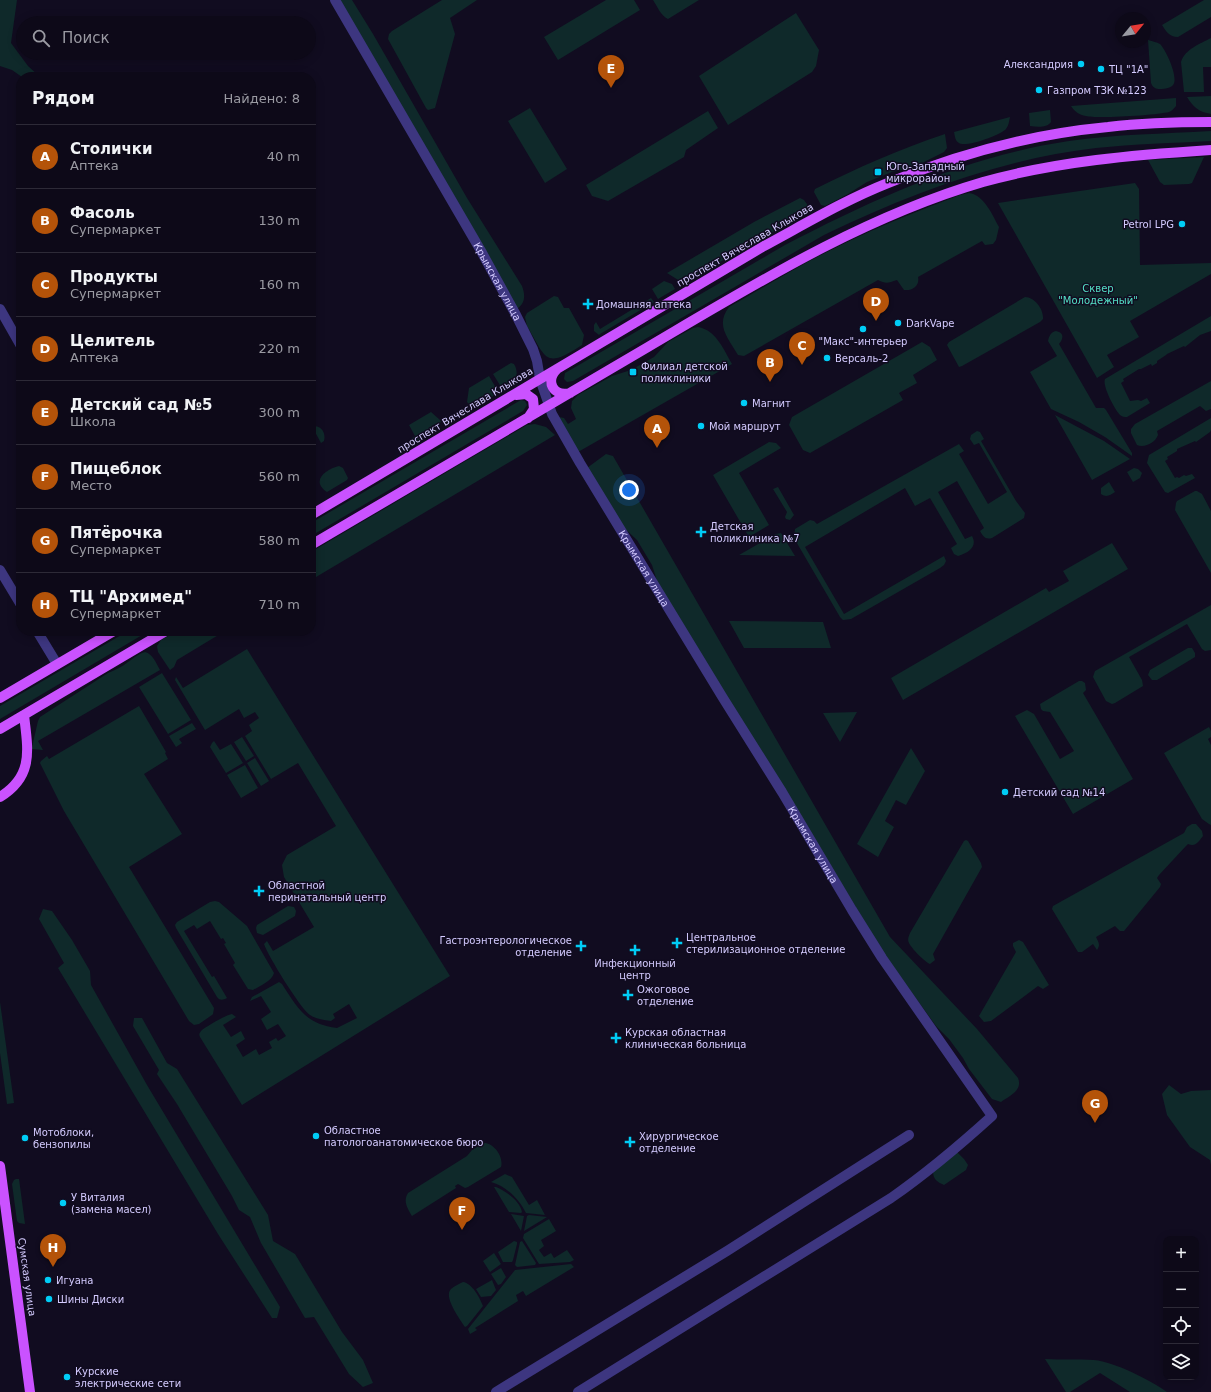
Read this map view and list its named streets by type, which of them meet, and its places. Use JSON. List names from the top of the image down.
{
  "streets": {
    "main road": ["проспект Вячеслава Клыкова", "Сумская улица"],
    "street": ["Крымская улица"]
  },
  "crossings": [
    ["проспект Вячеслава Клыкова", "Крымская улица"]
  ],
  "parks": ["Сквер \"Молодежный\""],
  "places": {
    "other": [
      "Александрия",
      "ТЦ \"1А\"",
      "Газпром ТЗК №123",
      "Petrol LPG",
      "DarkVape",
      "\"Макс\"-интерьер",
      "Версаль-2",
      "Магнит",
      "Мой маршрут",
      "Детский сад №14",
      "Областное патологоанатомическое бюро",
      "Мотоблоки, бензопилы",
      "У Виталия (замена масел)",
      "Игуана",
      "Шины Диски",
      "Курские электрические сети"
    ],
    "transit": ["Юго-Западный микрорайон", "Филиал детской поликлиники"],
    "health": [
      "Домашняя аптека",
      "Детская поликлиника №7",
      "Областной перинатальный центр",
      "Центральное стерилизационное отделение",
      "Гастроэнтерологическое отделение",
      "Инфекционный центр",
      "Ожоговое отделение",
      "Курская областная клиническая больница",
      "Хирургическое отделение"
    ]
  },
  "north": "top right",
  "page": {
    "search": "Поиск",
    "pins": [
      "E",
      "D",
      "C",
      "B",
      "A",
      "G",
      "F",
      "H"
    ],
    "heading": ["Рядом", "Найдено: 8"],
    "list": [
      {
        "mark": "A",
        "name": "Столички",
        "note": "Аптека",
        "value": "40 m"
      },
      {
        "mark": "B",
        "name": "Фасоль",
        "note": "Супермаркет",
        "value": "130 m"
      },
      {
        "mark": "C",
        "name": "Продукты",
        "note": "Супермаркет",
        "value": "160 m"
      },
      {
        "mark": "D",
        "name": "Целитель",
        "note": "Аптека",
        "value": "220 m"
      },
      {
        "mark": "E",
        "name": "Детский сад №5",
        "note": "Школа",
        "value": "300 m"
      },
      {
        "mark": "F",
        "name": "Пищеблок",
        "note": "Место",
        "value": "560 m"
      },
      {
        "mark": "G",
        "name": "Пятёрочка",
        "note": "Супермаркет",
        "value": "580 m"
      },
      {
        "mark": "H",
        "name": "ТЦ \"Архимед\"",
        "note": "Супермаркет",
        "value": "710 m"
      }
    ],
    "map_buttons": ["+", "−"]
  }
}
